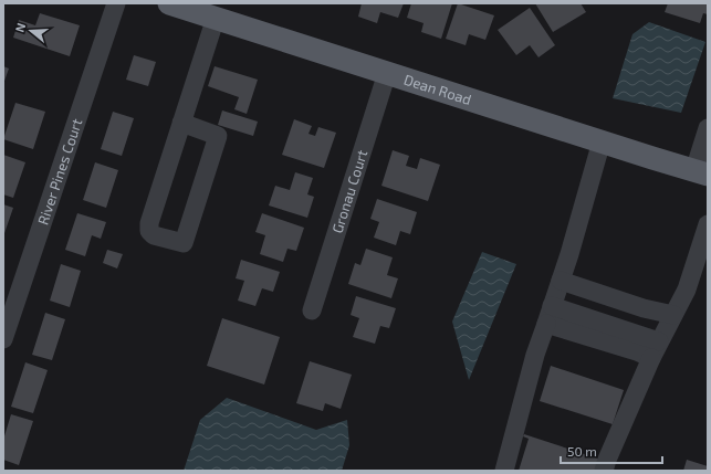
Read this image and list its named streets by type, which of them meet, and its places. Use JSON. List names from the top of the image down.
{
  "streets": {
    "main road": ["Dean Road"],
    "street": ["River Pines Court", "Gronau Court"]
  },
  "crossings": [
    ["Dean Road", "Gronau Court"]
  ],
  "scale_bar": "50 m",
  "north": "left"
}
